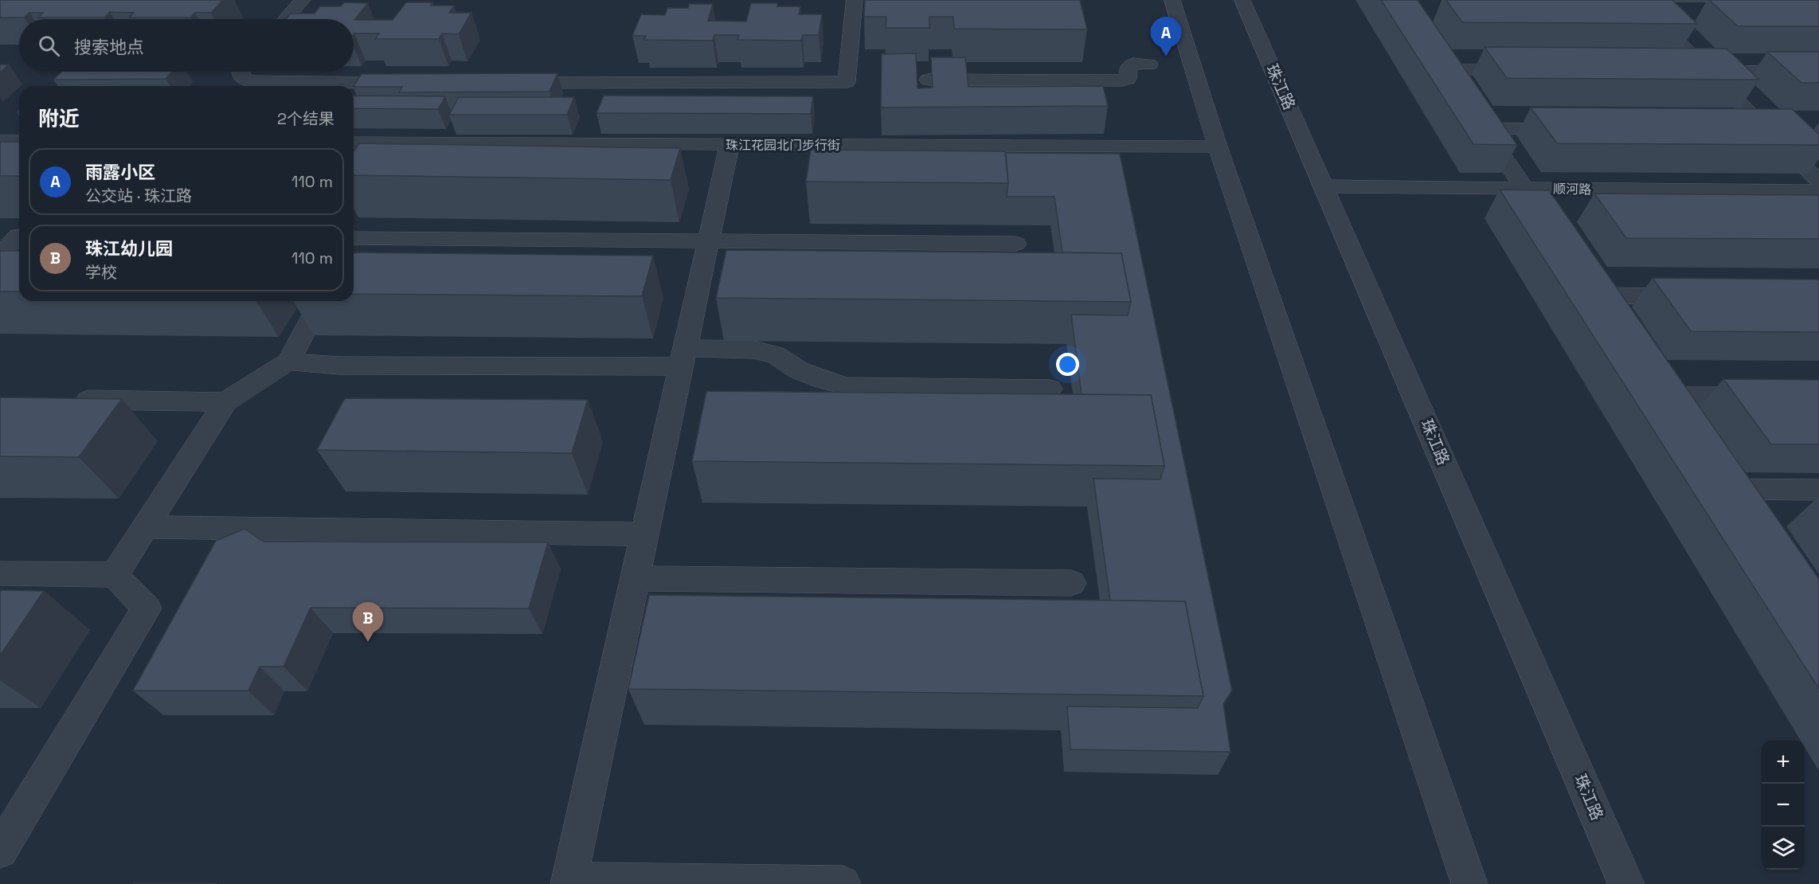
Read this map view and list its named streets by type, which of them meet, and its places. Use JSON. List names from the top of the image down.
{
  "streets": {
    "street": ["珠江路", "珠江花园北门步行街", "顺河路"]
  },
  "crossings": [
    ["珠江路", "顺河路"]
  ],
  "page": {
    "pins": ["A", "B"],
    "search": "搜索地点",
    "heading": ["附近", "2个结果"],
    "list": [
      {
        "mark": "A",
        "name": "雨露小区",
        "note": "公交站 · 珠江路",
        "value": "110 m"
      },
      {
        "mark": "B",
        "name": "珠江幼儿园",
        "note": "学校",
        "value": "110 m"
      }
    ],
    "map_buttons": ["+", "−"]
  }
}
